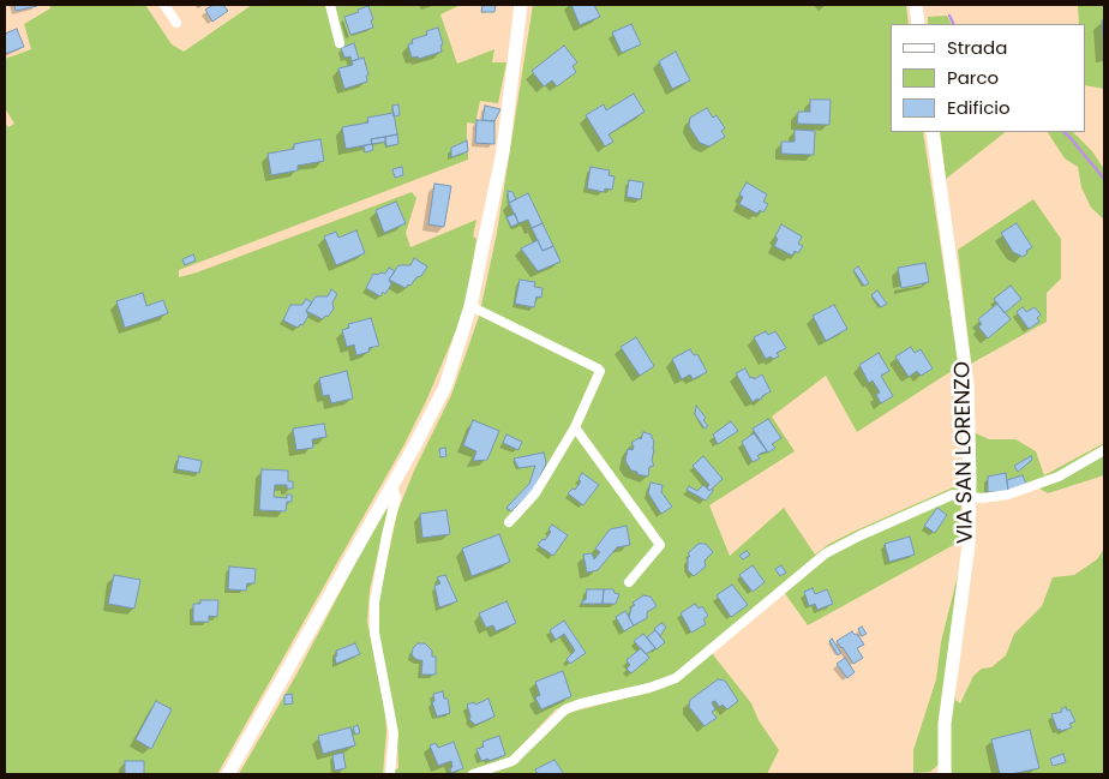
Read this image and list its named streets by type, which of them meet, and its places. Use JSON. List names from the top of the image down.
{
  "streets": {
    "street": ["VIA SAN LORENZO"]
  },
  "legend": ["Strada", "Parco", "Edificio"]
}
